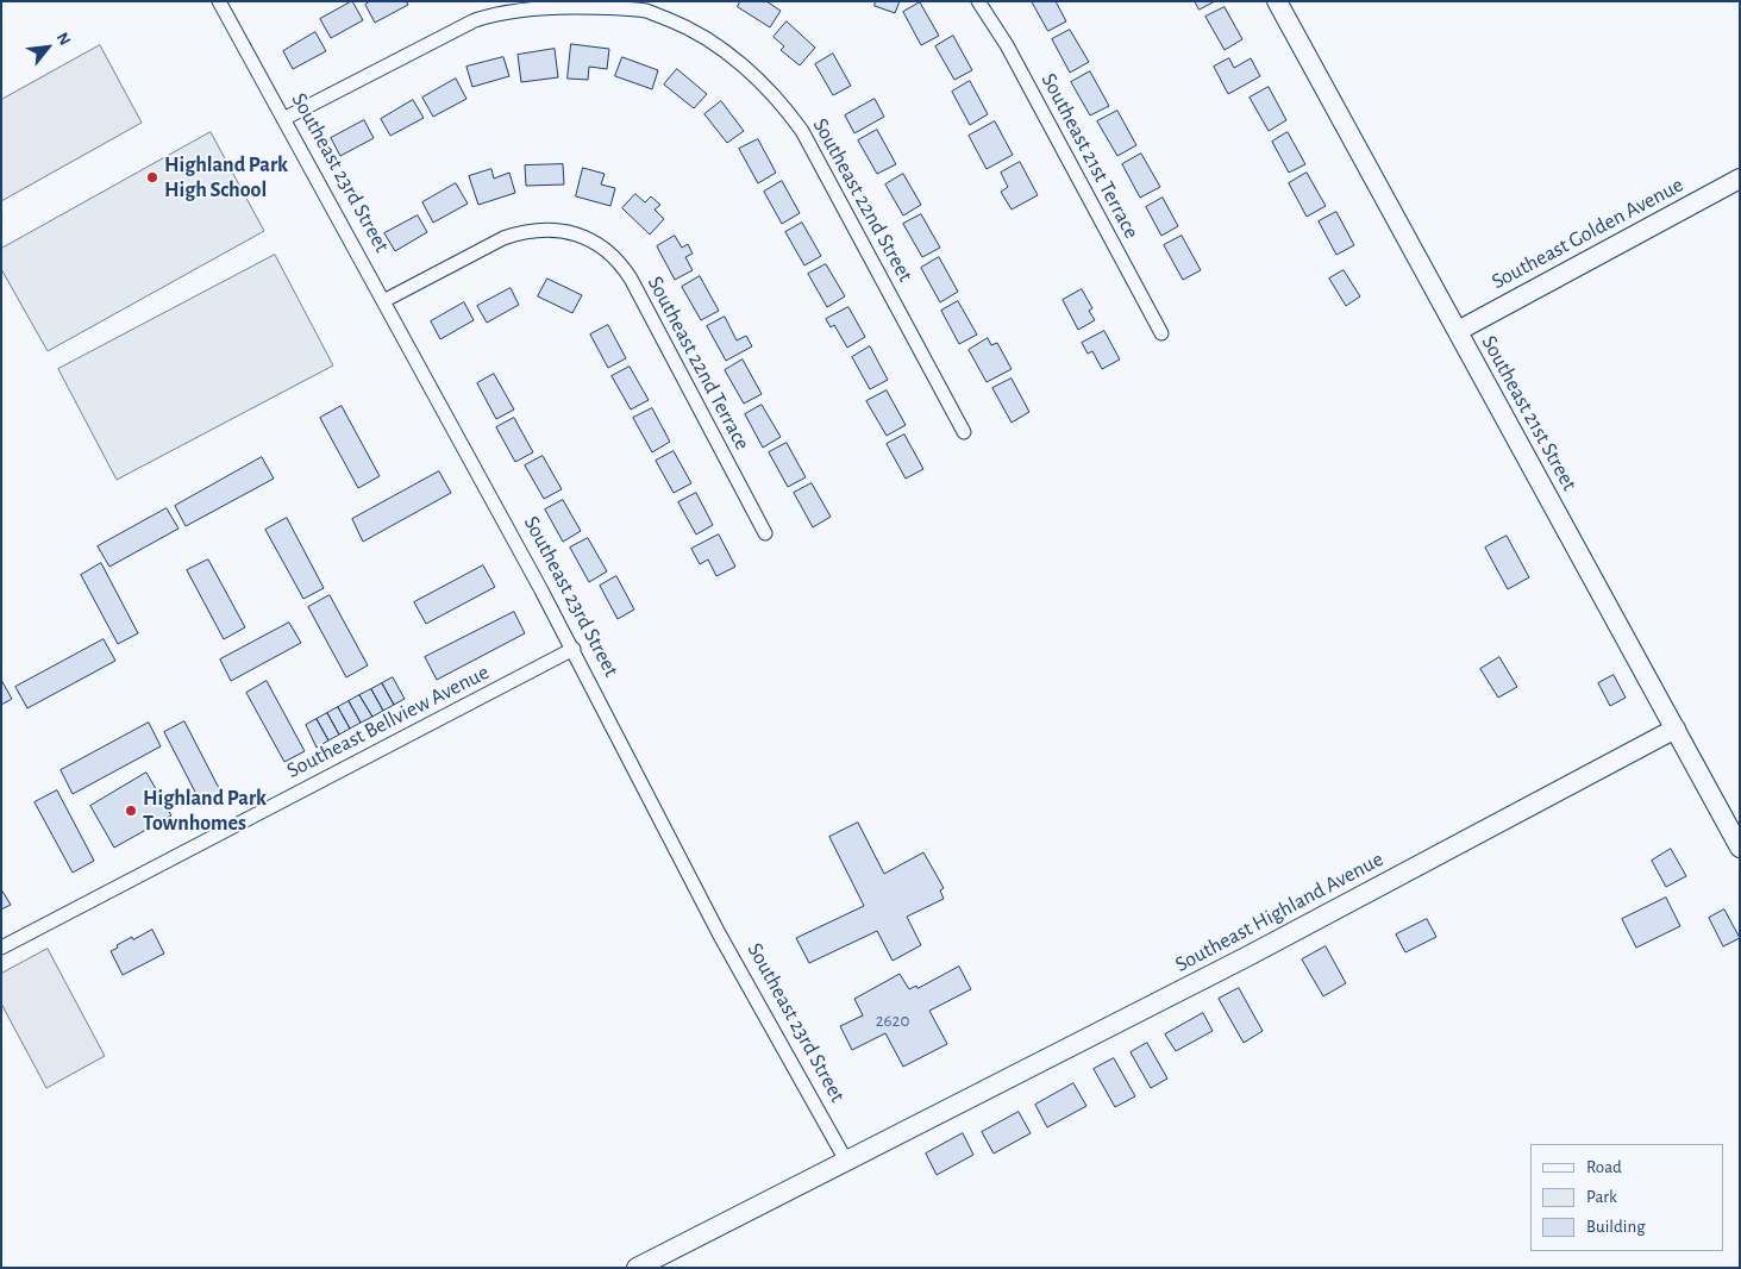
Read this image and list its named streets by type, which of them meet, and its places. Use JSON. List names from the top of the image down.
{
  "streets": {
    "street": [
      "Southeast 21st Terrace",
      "Southeast 23rd Street",
      "Southeast 22nd Street",
      "Southeast Golden Avenue",
      "Southeast 22nd Terrace",
      "Southeast 21st Street",
      "Southeast Bellview Avenue",
      "Southeast Highland Avenue"
    ]
  },
  "crossings": [
    ["Southeast 23rd Street", "Southeast 22nd Street"],
    ["Southeast 23rd Street", "Southeast 22nd Terrace"],
    ["Southeast 23rd Street", "Southeast Bellview Avenue"],
    ["Southeast 23rd Street", "Southeast Highland Avenue"],
    ["Southeast Golden Avenue", "Southeast 21st Street"],
    ["Southeast 21st Street", "Southeast Highland Avenue"]
  ],
  "places": ["Highland Park High School", "Highland Park Townhomes"],
  "house_numbers": ["2620"],
  "legend": ["Road", "Park", "Building"],
  "north": "top right"
}
